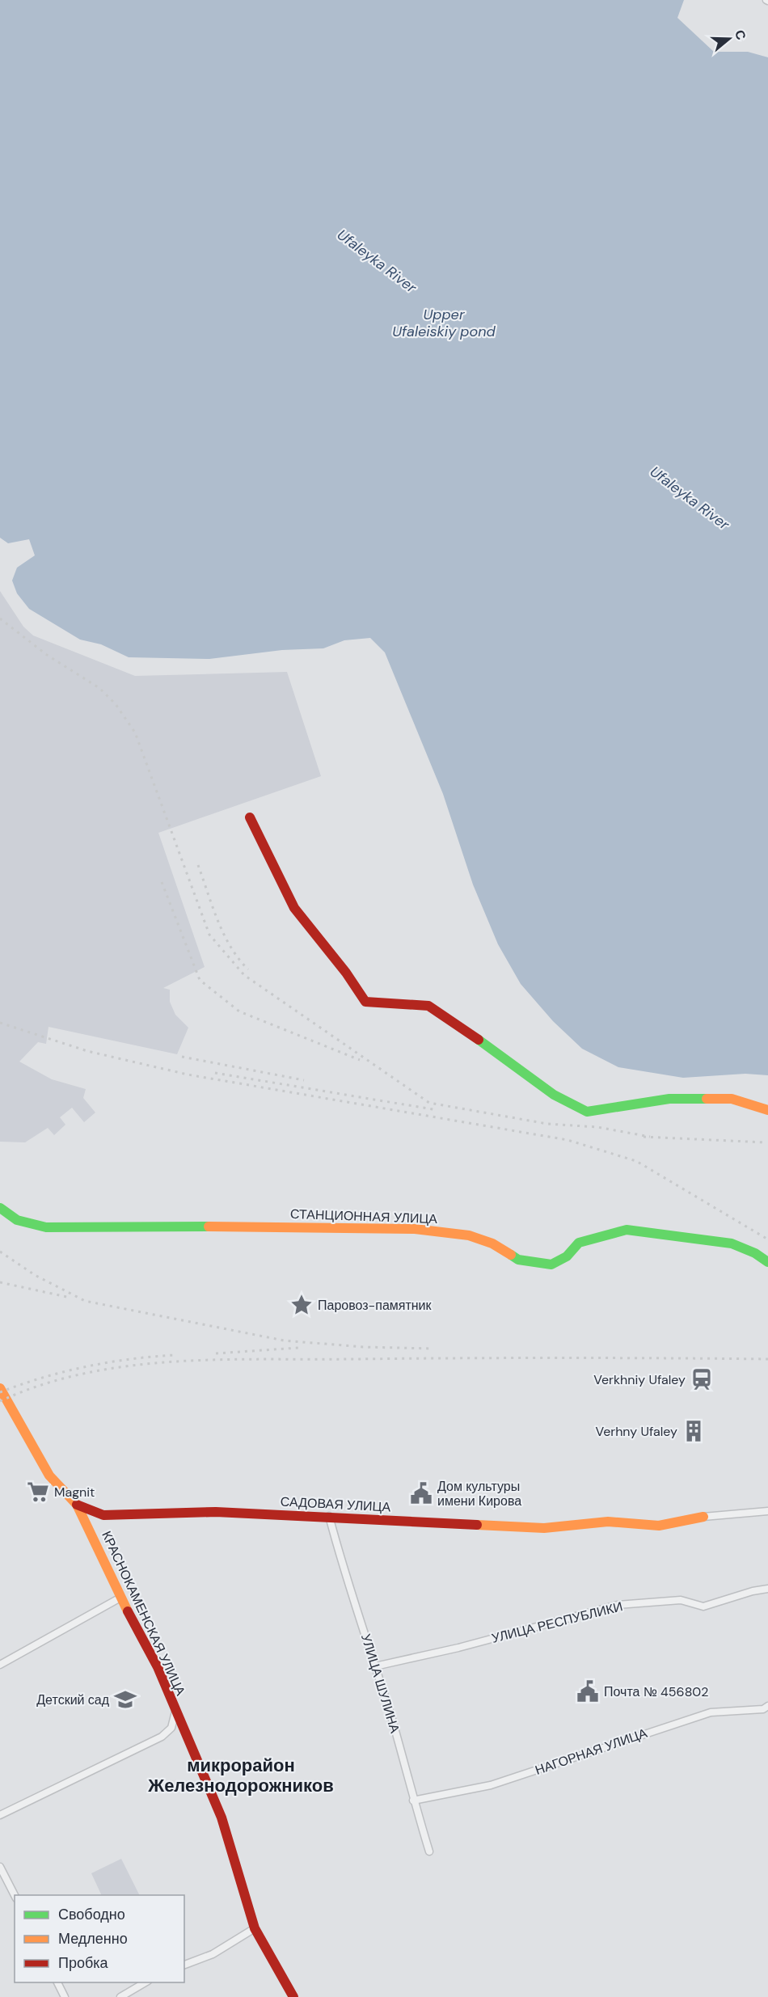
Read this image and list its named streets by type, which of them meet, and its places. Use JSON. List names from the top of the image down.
{
  "streets": {
    "street": [
      "СТАНЦИОННАЯ УЛИЦА",
      "САДОВАЯ УЛИЦА",
      "КРАСНОКАМЕНСКАЯ УЛИЦА",
      "УЛИЦА РЕСПУБЛИКИ",
      "УЛИЦА ШУЛИНА",
      "НАГОРНАЯ УЛИЦА"
    ]
  },
  "crossings": [
    ["САДОВАЯ УЛИЦА", "КРАСНОКАМЕНСКАЯ УЛИЦА"],
    ["САДОВАЯ УЛИЦА", "УЛИЦА ШУЛИНА"],
    ["УЛИЦА РЕСПУБЛИКИ", "УЛИЦА ШУЛИНА"],
    ["УЛИЦА ШУЛИНА", "НАГОРНАЯ УЛИЦА"]
  ],
  "districts": ["микрорайон Железнодорожников"],
  "water": ["Ufaleyka River", "Upper Ufaleiskiy pond"],
  "places": {
    "place": ["Паровоз-памятник"],
    "station": ["Verkhniy Ufaley"],
    "building": ["Verhny Ufaley"],
    "supermarket": ["Magnit"],
    "public building": ["Дом культуры имени Кирова", "Почта № 456802"],
    "school or university": ["Детский сад"]
  },
  "legend": ["Свободно", "Медленно", "Пробка"],
  "north": "right"
}
